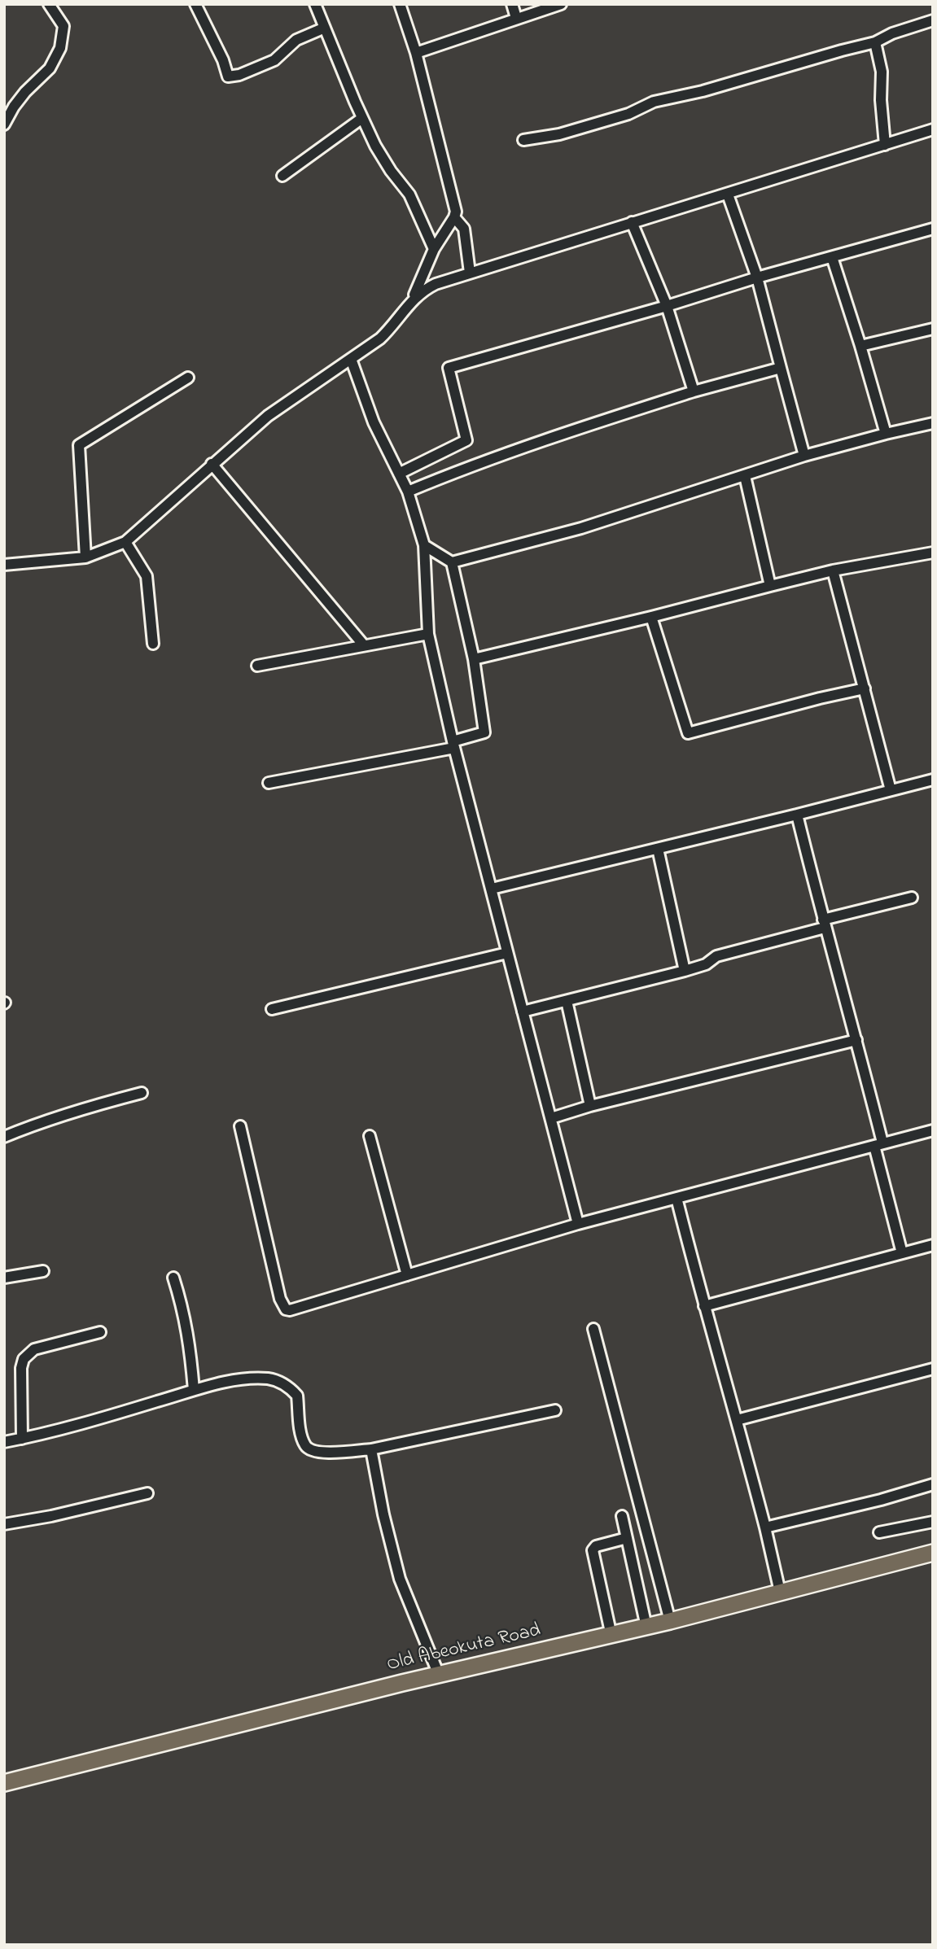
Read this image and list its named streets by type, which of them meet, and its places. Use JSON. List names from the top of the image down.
{
  "streets": {
    "highway": ["Old Abeokuta Road"]
  }
}
